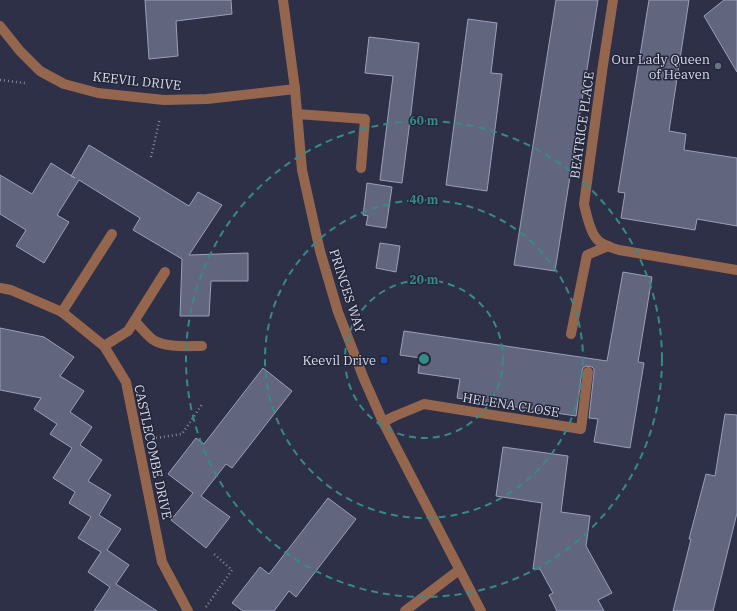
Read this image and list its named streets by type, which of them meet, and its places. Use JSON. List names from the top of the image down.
{
  "streets": {
    "street": [
      "KEEVIL DRIVE",
      "BEATRICE PLACE",
      "PRINCES WAY",
      "HELENA CLOSE",
      "CASTLECOMBE DRIVE"
    ]
  },
  "crossings": [
    ["KEEVIL DRIVE", "PRINCES WAY"],
    ["PRINCES WAY", "HELENA CLOSE"]
  ],
  "places": {
    "other": ["Our Lady Queen of Heaven"],
    "transit": ["Keevil Drive"]
  },
  "rings": ["60 m", "40 m", "20 m"]
}
